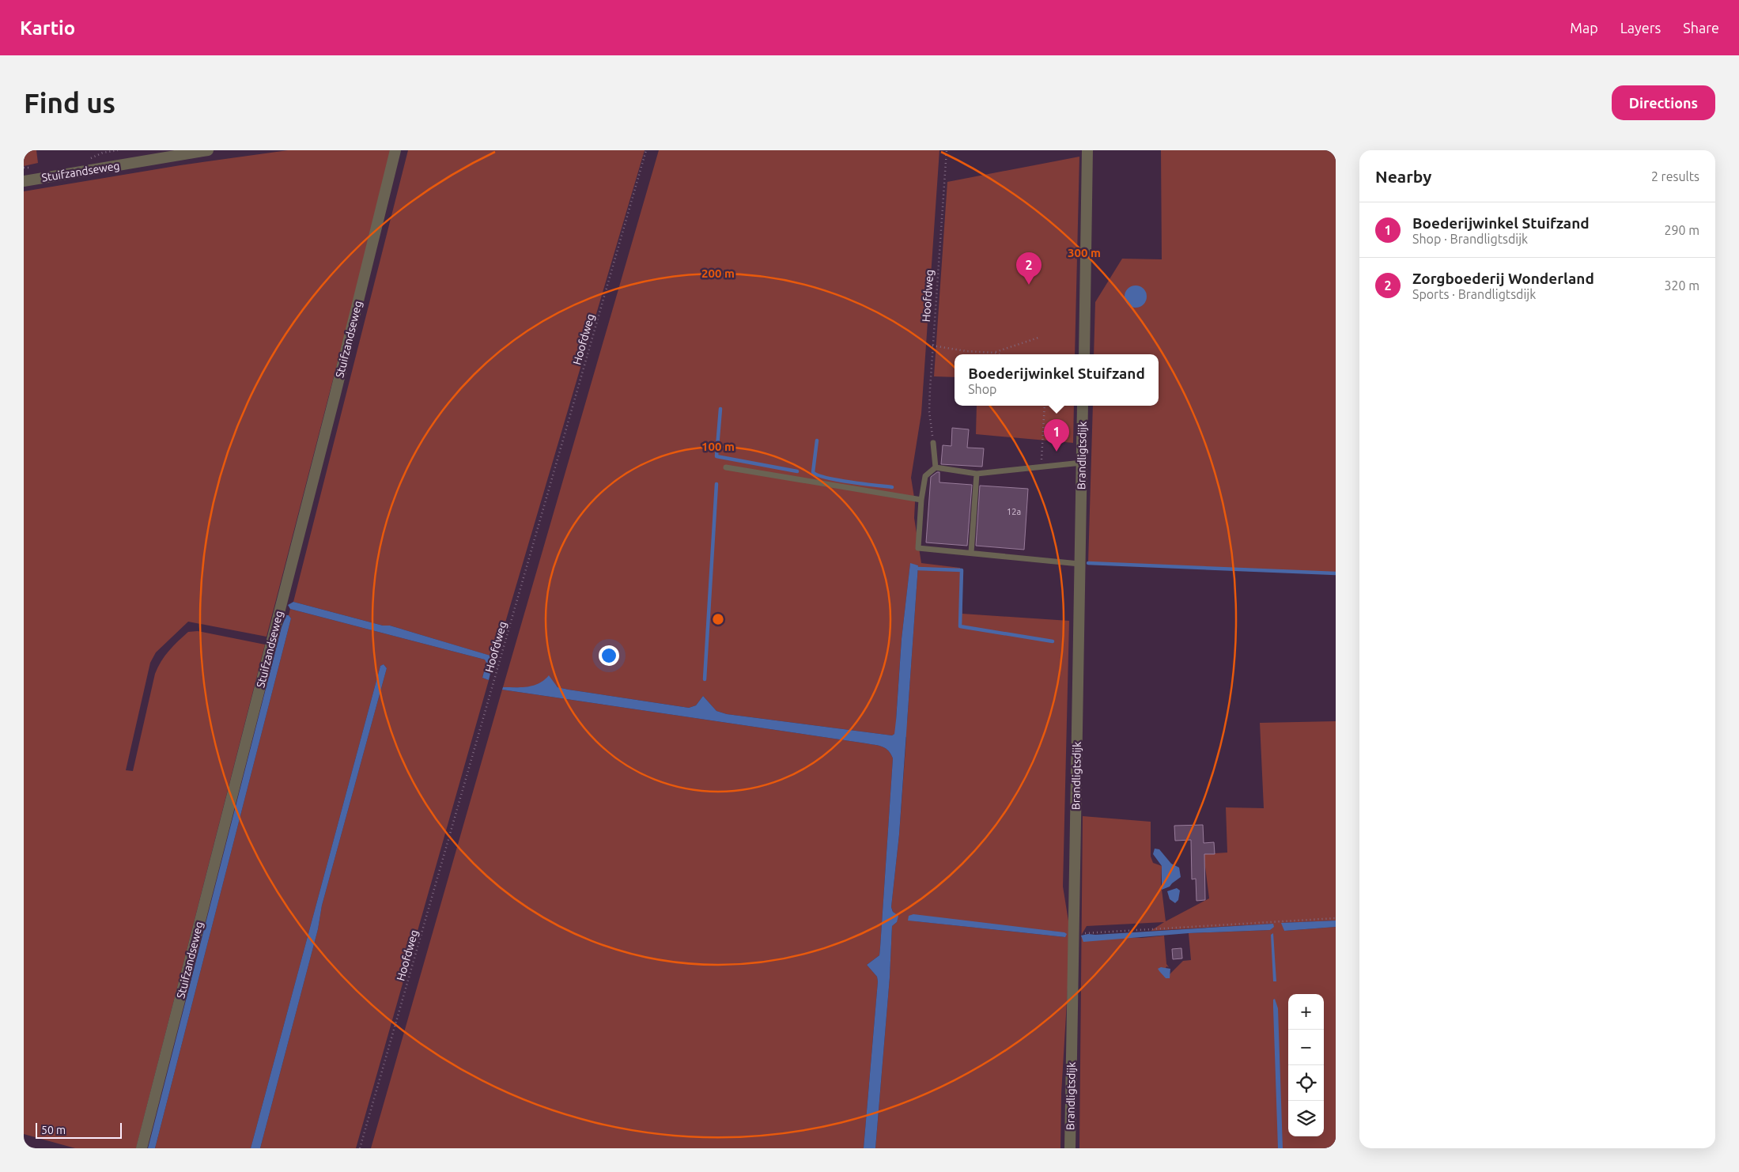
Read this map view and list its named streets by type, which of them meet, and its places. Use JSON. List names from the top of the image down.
{
  "streets": {
    "street": ["Stuifzandseweg", "Brandligtsdijk"],
    "path": ["Hoofdweg"]
  },
  "house_numbers": ["12a"],
  "scale_bar": "50 m",
  "page": {
    "header": "Kartio",
    "nav": ["Map", "Layers", "Share"],
    "buttons": "Directions",
    "title": "Find us",
    "heading": ["Nearby", "2 results"],
    "list": [
      {
        "mark": "1",
        "name": "Boederijwinkel Stuifzand",
        "note": "Shop · Brandligtsdijk",
        "value": "290 m"
      },
      {
        "mark": "2",
        "name": "Zorgboederij Wonderland",
        "note": "Sports · Brandligtsdijk",
        "value": "320 m"
      }
    ],
    "pins": ["2", "1"],
    "popup": ["Boederijwinkel Stuifzand", "Shop"],
    "map_buttons": ["+", "−"],
    "scale": "50 m"
  },
  "rings": ["300 m", "200 m", "100 m"]
}
